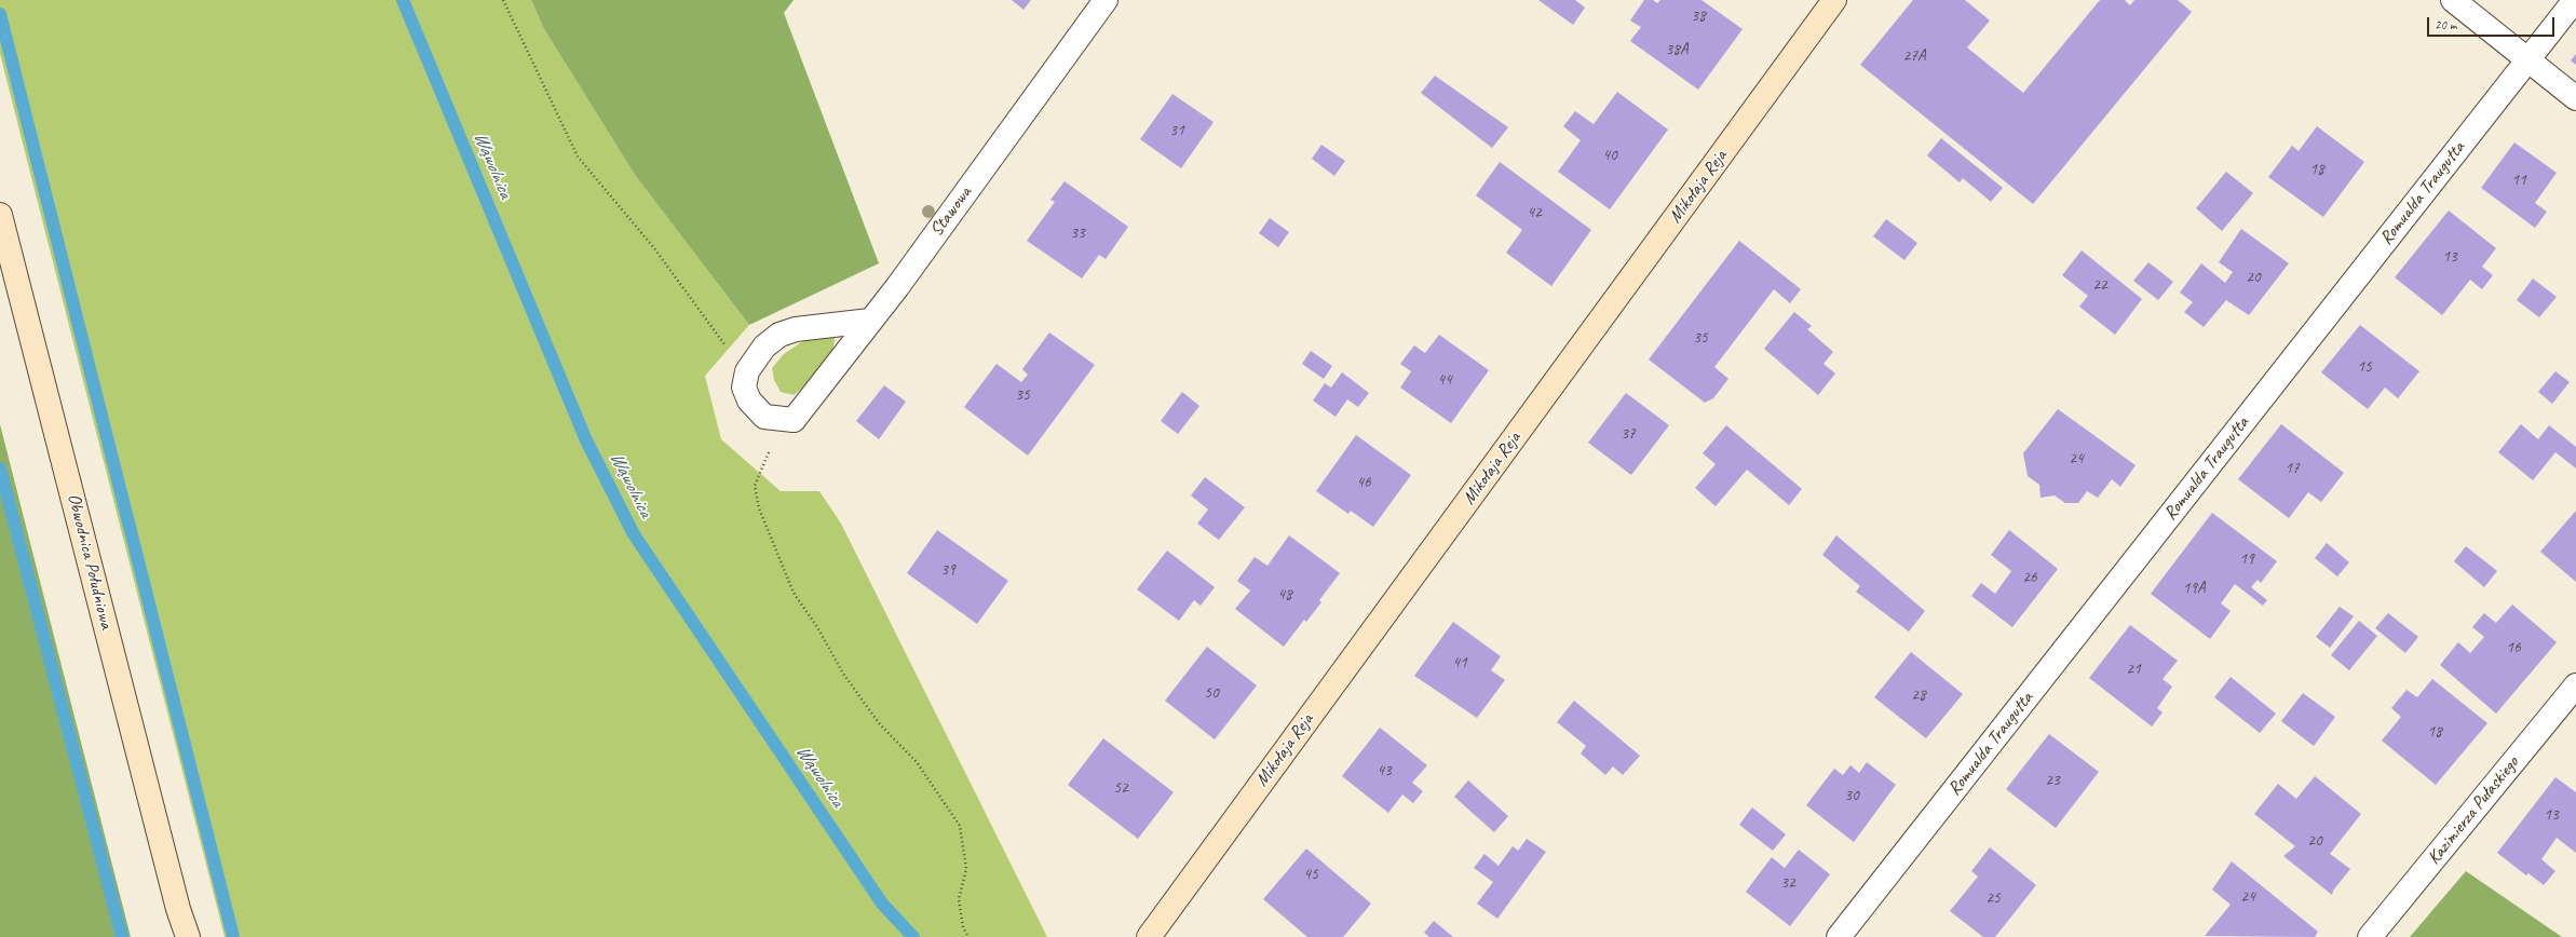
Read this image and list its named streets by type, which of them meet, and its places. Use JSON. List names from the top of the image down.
{
  "streets": {
    "street": [
      "Mikołaja Reja",
      "Romualda Traugutta",
      "Stawowa",
      "Obwodnica Południowa",
      "Kazimierza Pułaskiego"
    ]
  },
  "water": ["Wąwolnica"],
  "house_numbers": [
    "38",
    "38A",
    "27A",
    "31",
    "40",
    "18",
    "11",
    "42",
    "33",
    "13",
    "20",
    "22",
    "35",
    "15",
    "44",
    "35",
    "37",
    "24",
    "17",
    "46",
    "19",
    "39",
    "26",
    "19A",
    "48",
    "16",
    "41",
    "21",
    "50",
    "28",
    "18",
    "43",
    "23",
    "52",
    "30",
    "13",
    "20",
    "45",
    "32",
    "24",
    "25"
  ],
  "scale_bar": "20 m"
}
